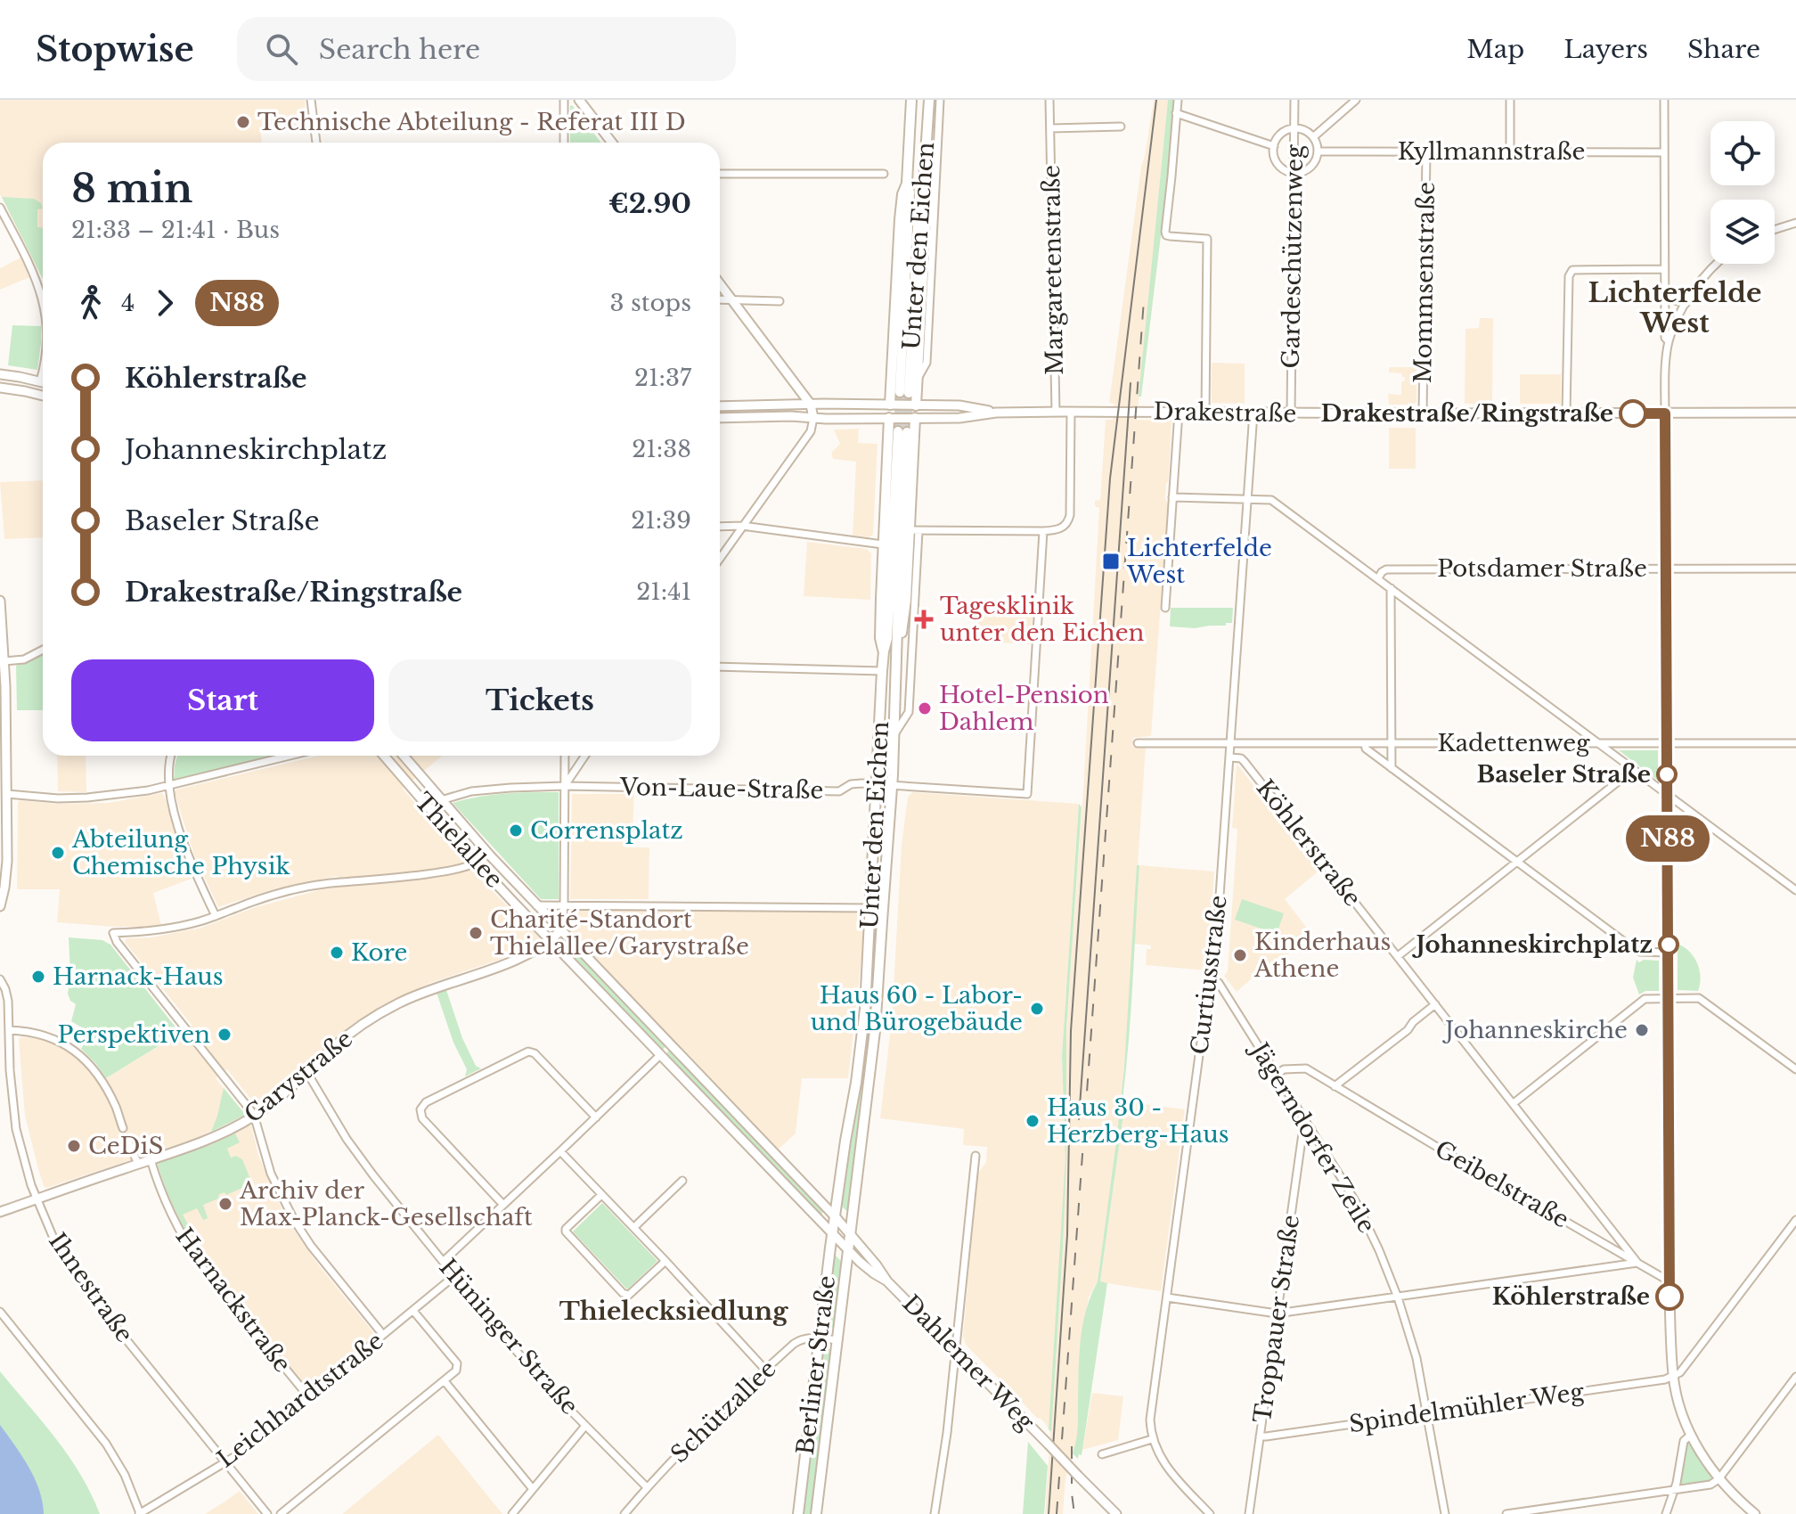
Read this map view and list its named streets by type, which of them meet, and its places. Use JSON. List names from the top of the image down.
{
  "streets": {
    "main road": [
      "Unter den Eichen",
      "Drakestraße",
      "Thielallee",
      "Garystraße",
      "Dahlemer Weg",
      "Berliner Straße"
    ],
    "street": [
      "Kyllmannstraße",
      "Gardeschützenweg",
      "Margaretenstraße",
      "Mommsenstraße",
      "Potsdamer Straße",
      "Kadettenweg",
      "Von-Laue-Straße",
      "Köhlerstraße",
      "Curtiusstraße",
      "Jägerndorfer Zeile",
      "Geibelstraße",
      "Ihnestraße",
      "Harnackstraße",
      "Troppauer Straße",
      "Hüninger Straße",
      "Leichhardtstraße",
      "Spindelmühler Weg",
      "Schützallee"
    ]
  },
  "crossings": [
    ["Kyllmannstraße", "Mommsenstraße"],
    ["Unter den Eichen", "Von-Laue-Straße"],
    ["Unter den Eichen", "Thielallee"],
    ["Unter den Eichen", "Dahlemer Weg"],
    ["Unter den Eichen", "Berliner Straße"],
    ["Gardeschützenweg", "Drakestraße"],
    ["Margaretenstraße", "Drakestraße"],
    ["Mommsenstraße", "Drakestraße"],
    ["Drakestraße", "Curtiusstraße"],
    ["Kadettenweg", "Curtiusstraße"],
    ["Thielallee", "Garystraße"],
    ["Thielallee", "Dahlemer Weg"],
    ["Thielallee", "Berliner Straße"],
    ["Köhlerstraße", "Curtiusstraße"],
    ["Köhlerstraße", "Geibelstraße"],
    ["Curtiusstraße", "Jägerndorfer Zeile"],
    ["Garystraße", "Ihnestraße"],
    ["Garystraße", "Harnackstraße"],
    ["Garystraße", "Hüninger Straße"],
    ["Jägerndorfer Zeile", "Geibelstraße"],
    ["Jägerndorfer Zeile", "Troppauer Straße"],
    ["Jägerndorfer Zeile", "Spindelmühler Weg"],
    ["Ihnestraße", "Leichhardtstraße"],
    ["Harnackstraße", "Leichhardtstraße"],
    ["Troppauer Straße", "Spindelmühler Weg"],
    ["Hüninger Straße", "Leichhardtstraße"],
    ["Hüninger Straße", "Schützallee"],
    ["Dahlemer Weg", "Berliner Straße"],
    ["Berliner Straße", "Schützallee"]
  ],
  "districts": ["Lichterfelde West", "Thielecksiedlung"],
  "places": {
    "other": [
      "Technische Abteilung - Referat III D",
      "Drakestraße/Ringstraße",
      "Hotel-Pension Dahlem",
      "Baseler Straße",
      "Corrensplatz",
      "Abteilung Chemische Physik",
      "Charité-Standort Thielallee/Garystraße",
      "Johanneskirchplatz",
      "Kore",
      "Kinderhaus Athene",
      "Harnack-Haus",
      "Haus 60 - Labor- und Bürogebäude",
      "Johanneskirche",
      "Perspektiven",
      "Haus 30 - Herzberg-Haus",
      "CeDiS",
      "Archiv der Max-Planck-Gesellschaft",
      "Köhlerstraße"
    ],
    "transit": ["Lichterfelde West"],
    "health": ["Tagesklinik unter den Eichen"]
  },
  "lines": ["bus line N88"],
  "page": {
    "header": "Stopwise",
    "search": "Search here",
    "nav": ["Map", "Layers", "Share"],
    "on_map": "N88",
    "heading": ["8 min", "21:33 – 21:41 · Bus", "€2.90"],
    "legs": ["4", "N88", "3 stops"],
    "list": [
      {
        "name": "Köhlerstraße",
        "value": "21:37"
      },
      {
        "name": "Johanneskirchplatz",
        "value": "21:38"
      },
      {
        "name": "Baseler Straße",
        "value": "21:39"
      },
      {
        "name": "Drakestraße/Ringstraße",
        "value": "21:41"
      }
    ],
    "buttons": ["Start", "Tickets"]
  }
}
